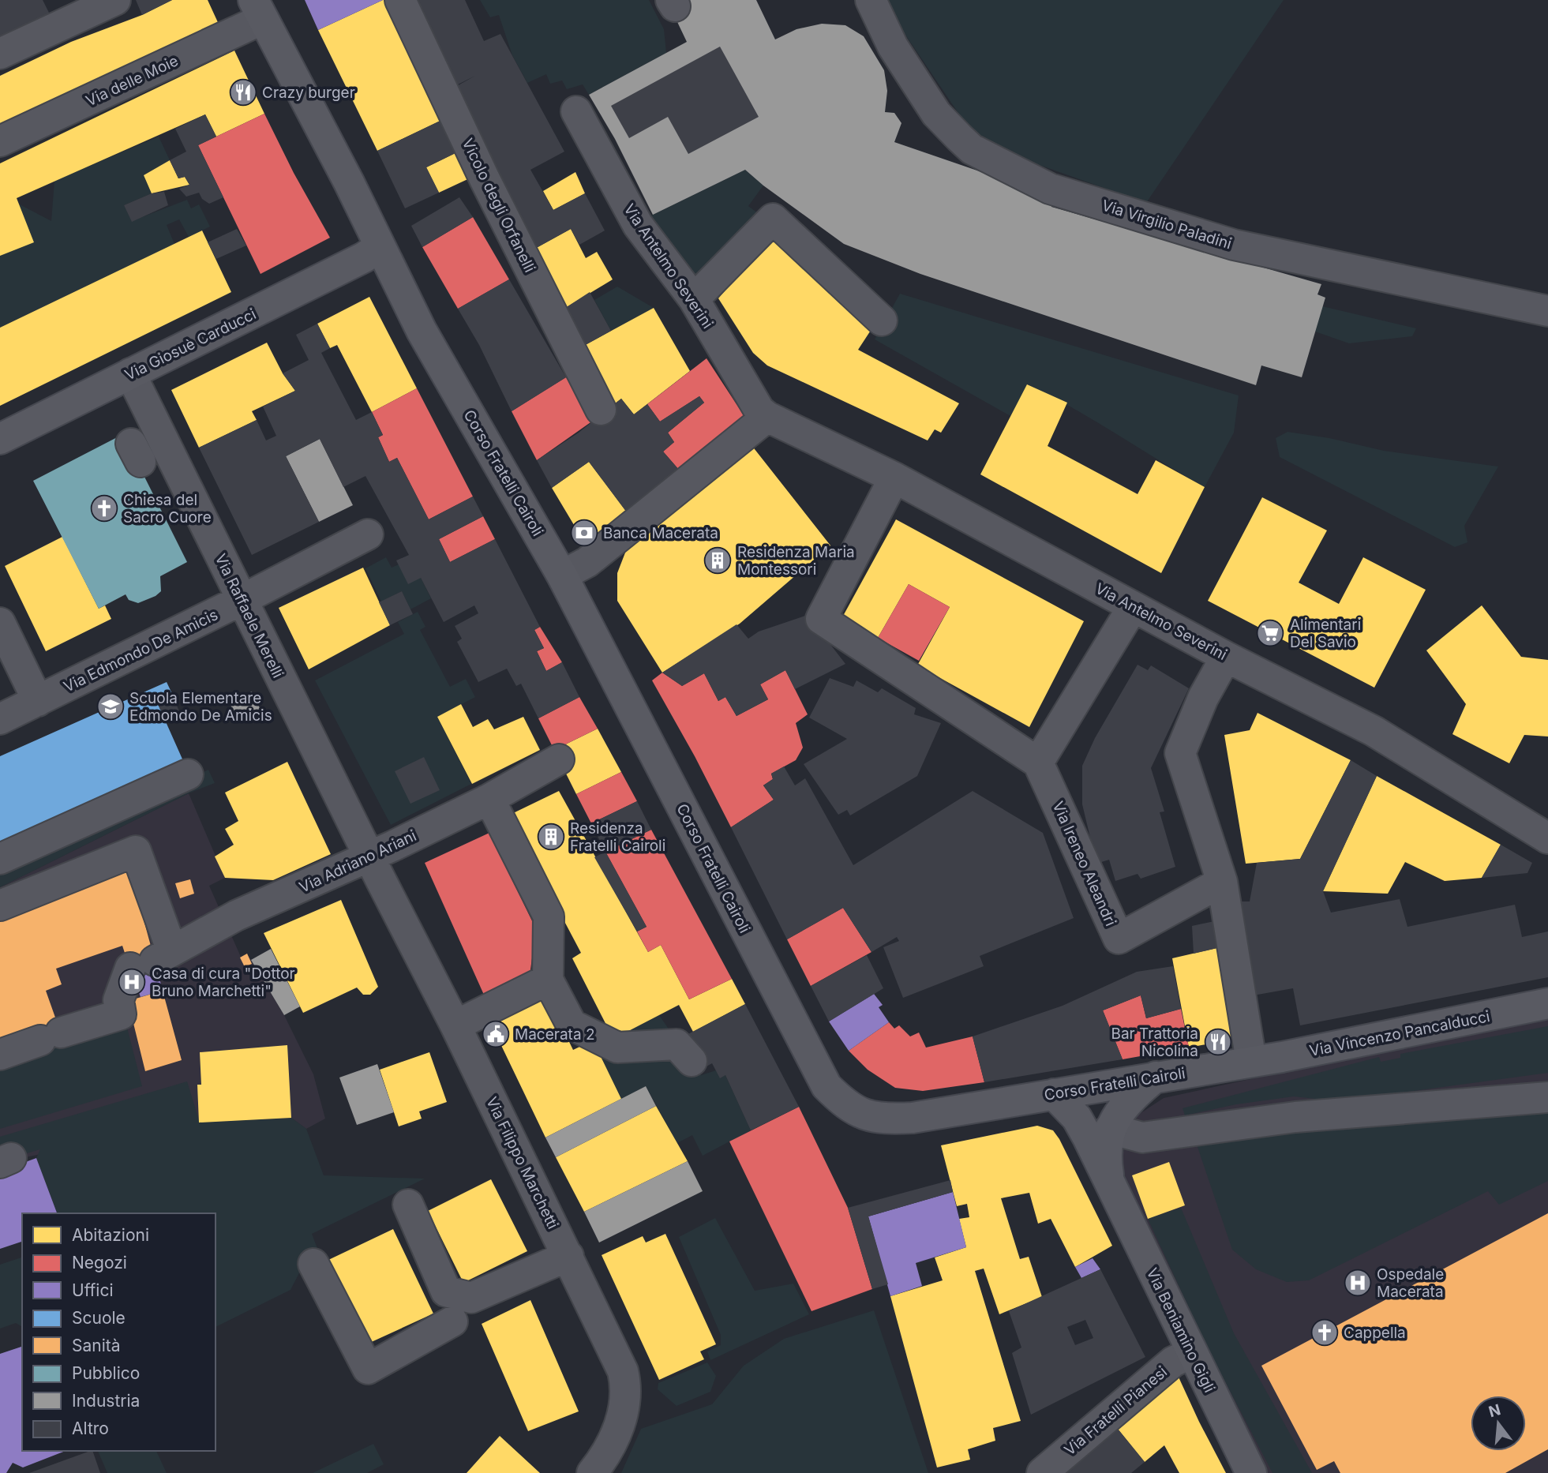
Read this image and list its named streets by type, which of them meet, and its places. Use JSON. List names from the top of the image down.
{
  "streets": {
    "main road": [
      "Via Giosuè Carducci",
      "Corso Fratelli Cairoli",
      "Via Vincenzo Pancalducci",
      "Via Beniamino Gigli"
    ],
    "street": [
      "Via delle Moie",
      "Vicolo degli Orfanelli",
      "Via Virgilio Paladini",
      "Via Antelmo Severini",
      "Via Raffaele Merelli",
      "Via Edmondo De Amicis",
      "Via Adriano Ariani",
      "Via Ireneo Aleandri",
      "Via Filippo Marchetti",
      "Via Fratelli Pianesi"
    ]
  },
  "crossings": [
    ["Via delle Moie", "Corso Fratelli Cairoli"],
    ["Via Giosuè Carducci", "Corso Fratelli Cairoli"],
    ["Via Giosuè Carducci", "Via Raffaele Merelli"],
    ["Corso Fratelli Cairoli", "Via Vincenzo Pancalducci"],
    ["Corso Fratelli Cairoli", "Via Beniamino Gigli"],
    ["Via Raffaele Merelli", "Via Edmondo De Amicis"],
    ["Via Raffaele Merelli", "Via Adriano Ariani"],
    ["Via Raffaele Merelli", "Via Filippo Marchetti"],
    ["Via Adriano Ariani", "Via Filippo Marchetti"],
    ["Via Beniamino Gigli", "Via Fratelli Pianesi"]
  ],
  "places": {
    "restaurant": ["Crazy burger", "Bar Trattoria Nicolina"],
    "church": ["Chiesa del Sacro Cuore", "Cappella"],
    "bank": ["Banca Macerata"],
    "building": ["Residenza Maria Montessori", "Residenza Fratelli Cairoli"],
    "supermarket": ["Alimentari Del Savio"],
    "school or university": ["Scuola Elementare Edmondo De Amicis"],
    "hospital": ["Casa di cura \"Dottor Bruno Marchetti\"", "Ospedale Macerata"],
    "public building": ["Macerata 2"]
  },
  "legend": [
    "Abitazioni",
    "Negozi",
    "Uffici",
    "Scuole",
    "Sanità",
    "Pubblico",
    "Industria",
    "Altro"
  ],
  "north": "top"
}
